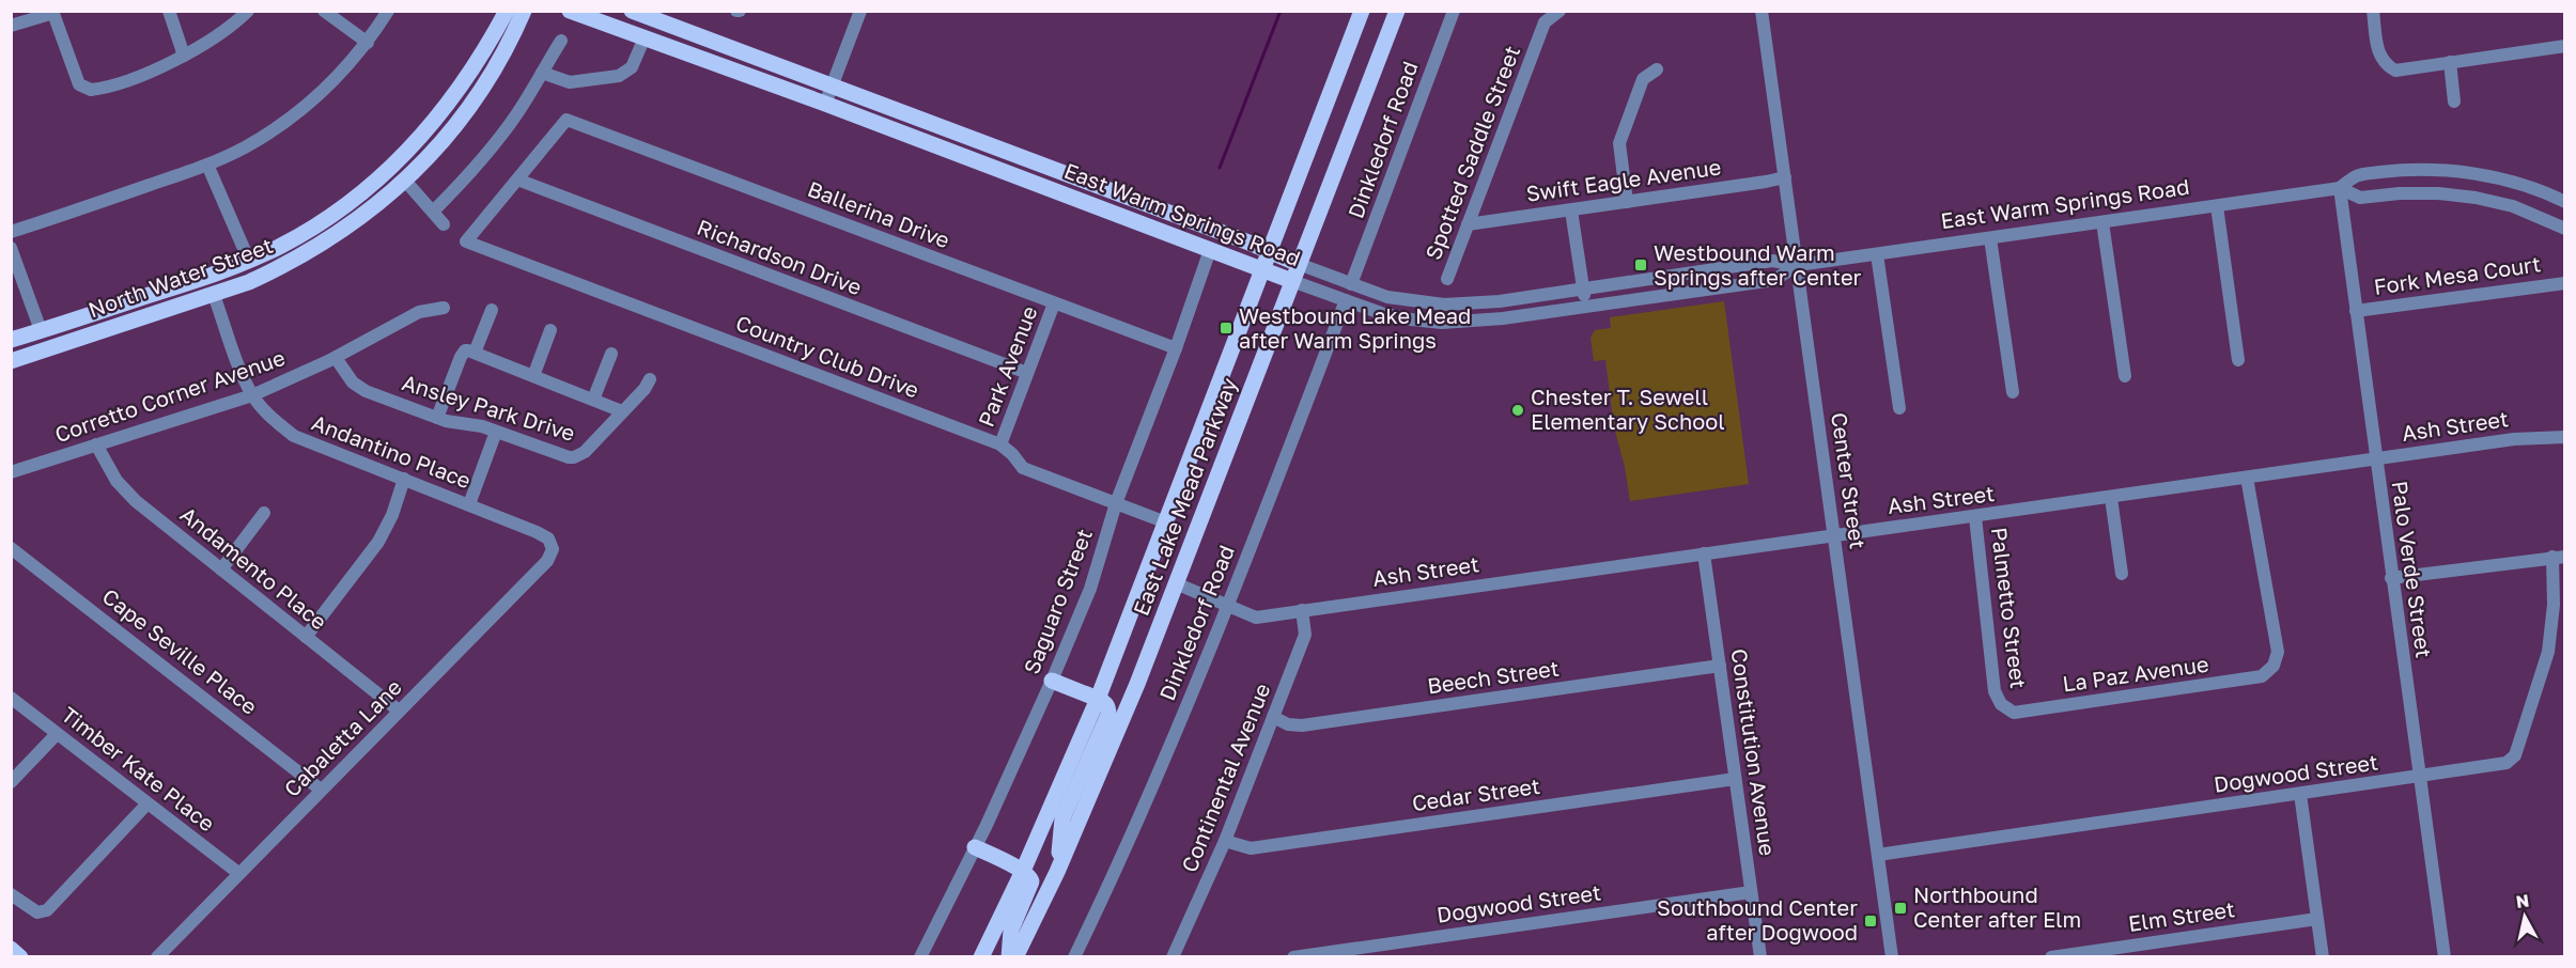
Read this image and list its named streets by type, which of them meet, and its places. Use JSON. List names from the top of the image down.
{
  "streets": {
    "main road": ["East Warm Springs Road", "North Water Street", "East Lake Mead Parkway"],
    "street": [
      "Dinkledorf Road",
      "Spotted Saddle Street",
      "Swift Eagle Avenue",
      "Ballerina Drive",
      "Richardson Drive",
      "Fork Mesa Court",
      "Country Club Drive",
      "Park Avenue",
      "Corretto Corner Avenue",
      "Ansley Park Drive",
      "Ash Street",
      "Andantino Place",
      "Center Street",
      "Andamento Place",
      "Palo Verde Street",
      "Saguaro Street",
      "Palmetto Street",
      "Cape Seville Place",
      "La Paz Avenue",
      "Beech Street",
      "Cabaletta Lane",
      "Constitution Avenue",
      "Timber Kate Place",
      "Dogwood Street",
      "Continental Avenue",
      "Cedar Street",
      "Elm Street"
    ]
  },
  "crossings": [
    ["Dinkledorf Road", "East Warm Springs Road"],
    ["Dinkledorf Road", "Ash Street"],
    ["Spotted Saddle Street", "Swift Eagle Avenue"],
    ["Swift Eagle Avenue", "Center Street"],
    ["East Warm Springs Road", "Center Street"],
    ["East Warm Springs Road", "East Lake Mead Parkway"],
    ["East Warm Springs Road", "Palo Verde Street"],
    ["East Warm Springs Road", "Saguaro Street"],
    ["Ballerina Drive", "Richardson Drive"],
    ["Ballerina Drive", "Country Club Drive"],
    ["Ballerina Drive", "Park Avenue"],
    ["Ballerina Drive", "Saguaro Street"],
    ["Richardson Drive", "Country Club Drive"],
    ["Richardson Drive", "Park Avenue"],
    ["Fork Mesa Court", "Palo Verde Street"],
    ["North Water Street", "Andantino Place"],
    ["Country Club Drive", "Park Avenue"],
    ["Country Club Drive", "East Lake Mead Parkway"],
    ["Country Club Drive", "Saguaro Street"],
    ["Corretto Corner Avenue", "Ansley Park Drive"],
    ["Corretto Corner Avenue", "Andantino Place"],
    ["Corretto Corner Avenue", "Andamento Place"],
    ["Ash Street", "Center Street"],
    ["Ash Street", "East Lake Mead Parkway"],
    ["Ash Street", "Palo Verde Street"],
    ["Ash Street", "Palmetto Street"],
    ["Ash Street", "La Paz Avenue"],
    ["Ash Street", "Constitution Avenue"],
    ["Ash Street", "Continental Avenue"],
    ["Andantino Place", "Cabaletta Lane"],
    ["Center Street", "Dogwood Street"],
    ["Andamento Place", "Cabaletta Lane"],
    ["Palo Verde Street", "Dogwood Street"],
    ["Palmetto Street", "La Paz Avenue"],
    ["Cape Seville Place", "Cabaletta Lane"],
    ["Beech Street", "Constitution Avenue"],
    ["Beech Street", "Continental Avenue"],
    ["Cabaletta Lane", "Timber Kate Place"],
    ["Constitution Avenue", "Dogwood Street"],
    ["Constitution Avenue", "Cedar Street"],
    ["Continental Avenue", "Cedar Street"]
  ],
  "places": {
    "transit": [
      "Westbound Warm Springs after Center",
      "Westbound Lake Mead after Warm Springs",
      "Northbound Center after Elm",
      "Southbound Center after Dogwood"
    ],
    "other": ["Chester T. Sewell Elementary School"]
  },
  "north": "top"
}
